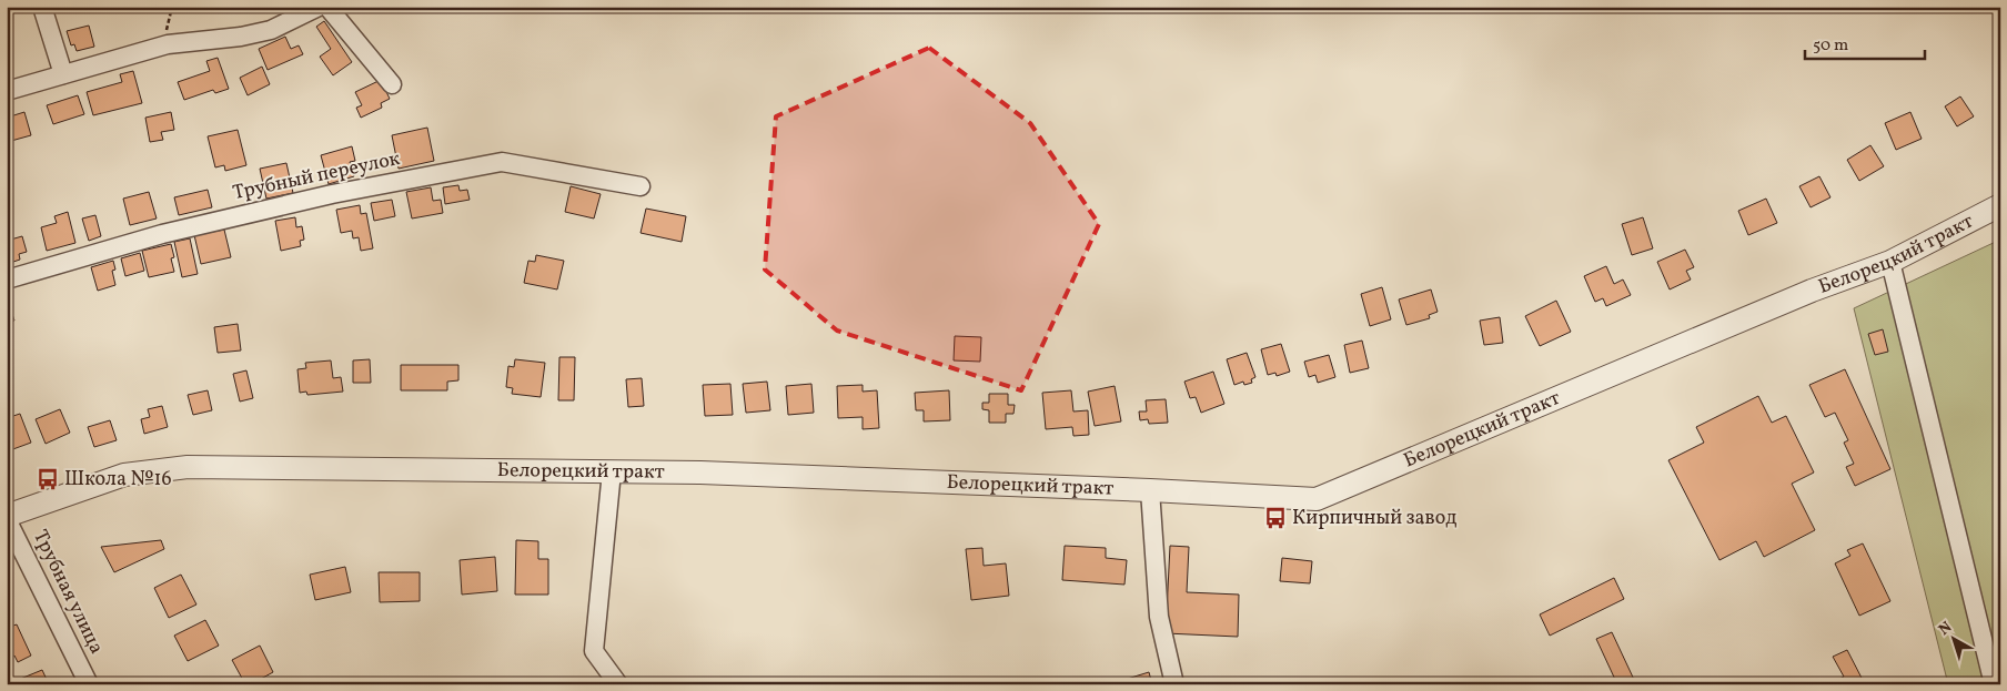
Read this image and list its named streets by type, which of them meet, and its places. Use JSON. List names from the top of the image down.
{
  "streets": {
    "street": ["Трубный переулок", "Белорецкий тракт", "Трубная улица"]
  },
  "crossings": [
    ["Белорецкий тракт", "Трубная улица"]
  ],
  "places": {
    "bus stop": ["Школа №16", "Кирпичный завод"]
  },
  "scale_bar": "50 m",
  "north": "top left"
}
